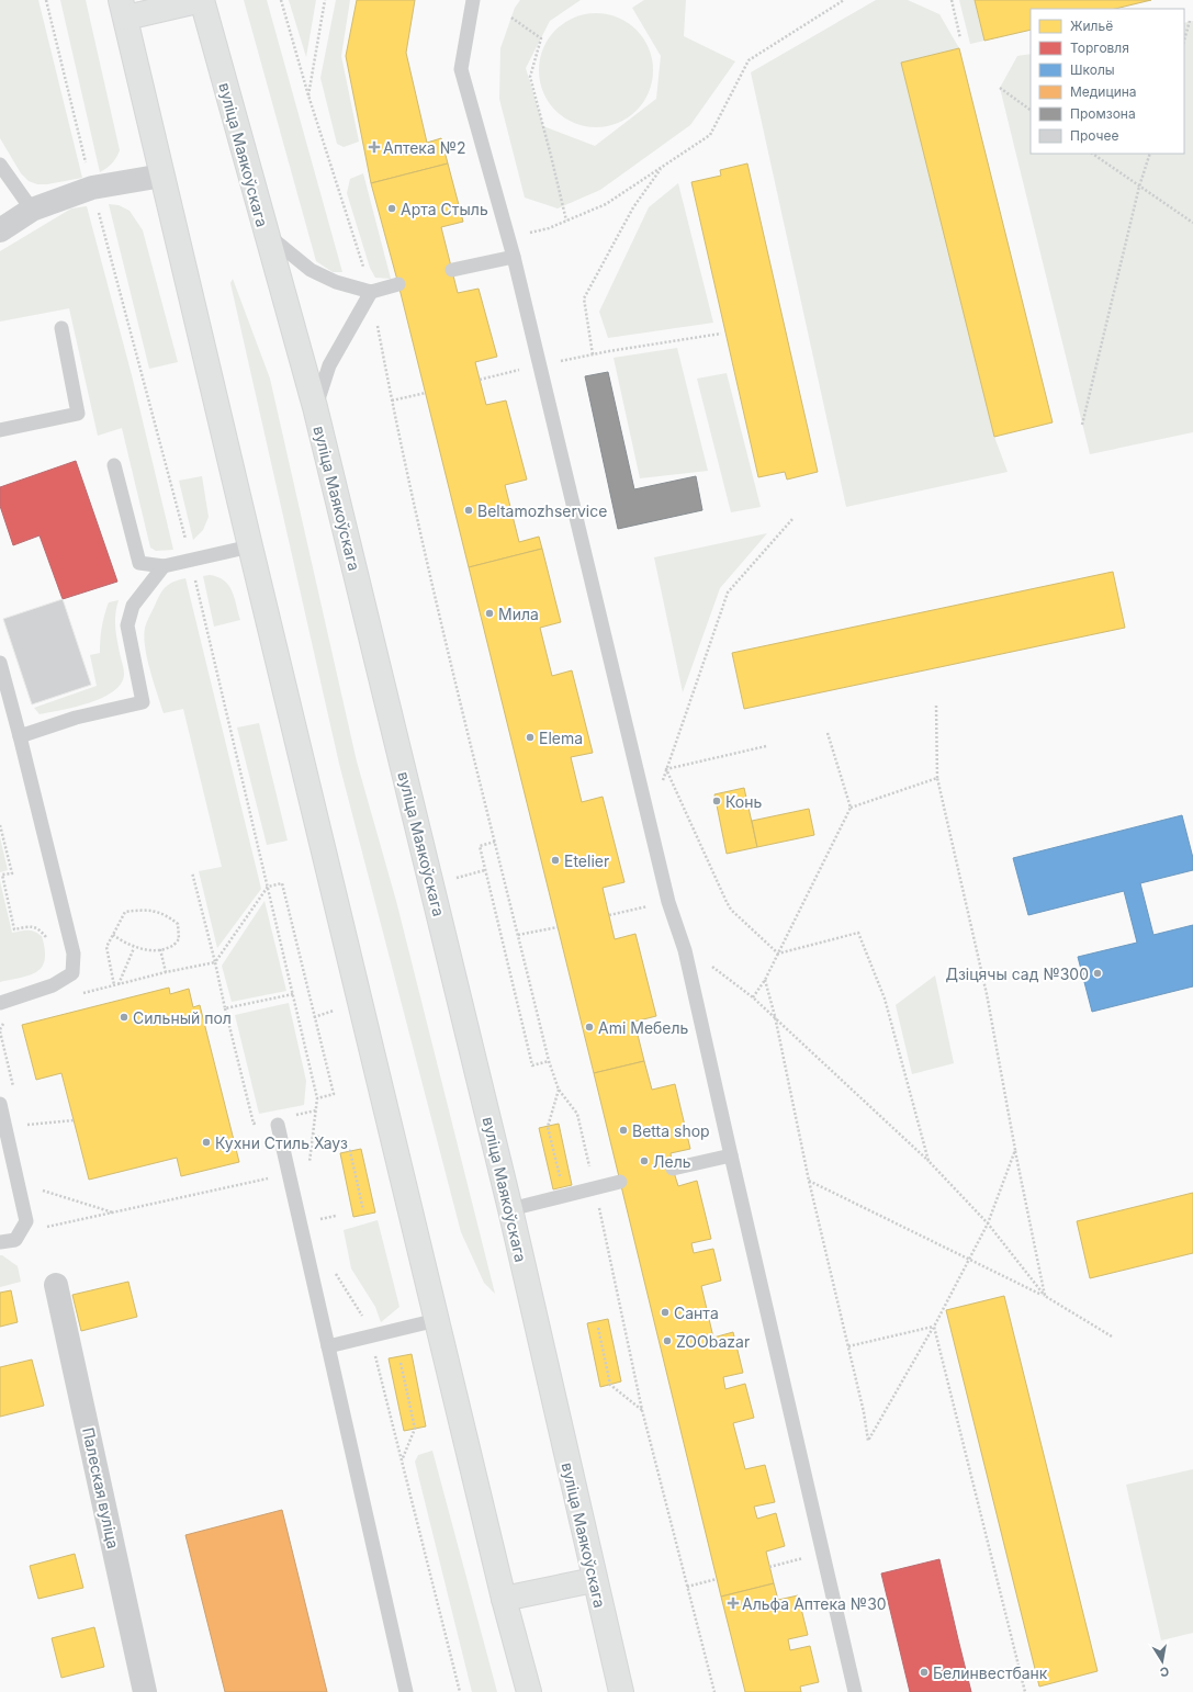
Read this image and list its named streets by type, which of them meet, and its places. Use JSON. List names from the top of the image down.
{
  "streets": {
    "main road": ["вуліца Маякоўскага"],
    "street": ["Палеская вуліца"]
  },
  "places": {
    "health": ["Аптека №2", "Альфа Аптека №30"],
    "other": [
      "Арта Стыль",
      "Beltamozhservice",
      "Мила",
      "Elema",
      "Конь",
      "Etelier",
      "Дзіцячы сад №300",
      "Сильный пол",
      "Ami Мебель",
      "Betta shop",
      "Кухни Стиль Хауз",
      "Лель",
      "Санта",
      "ZOObazar",
      "Белинвестбанк"
    ]
  },
  "legend": [
    "Жильё",
    "Торговля",
    "Школы",
    "Медицина",
    "Промзона",
    "Прочее"
  ],
  "north": "bottom"
}
